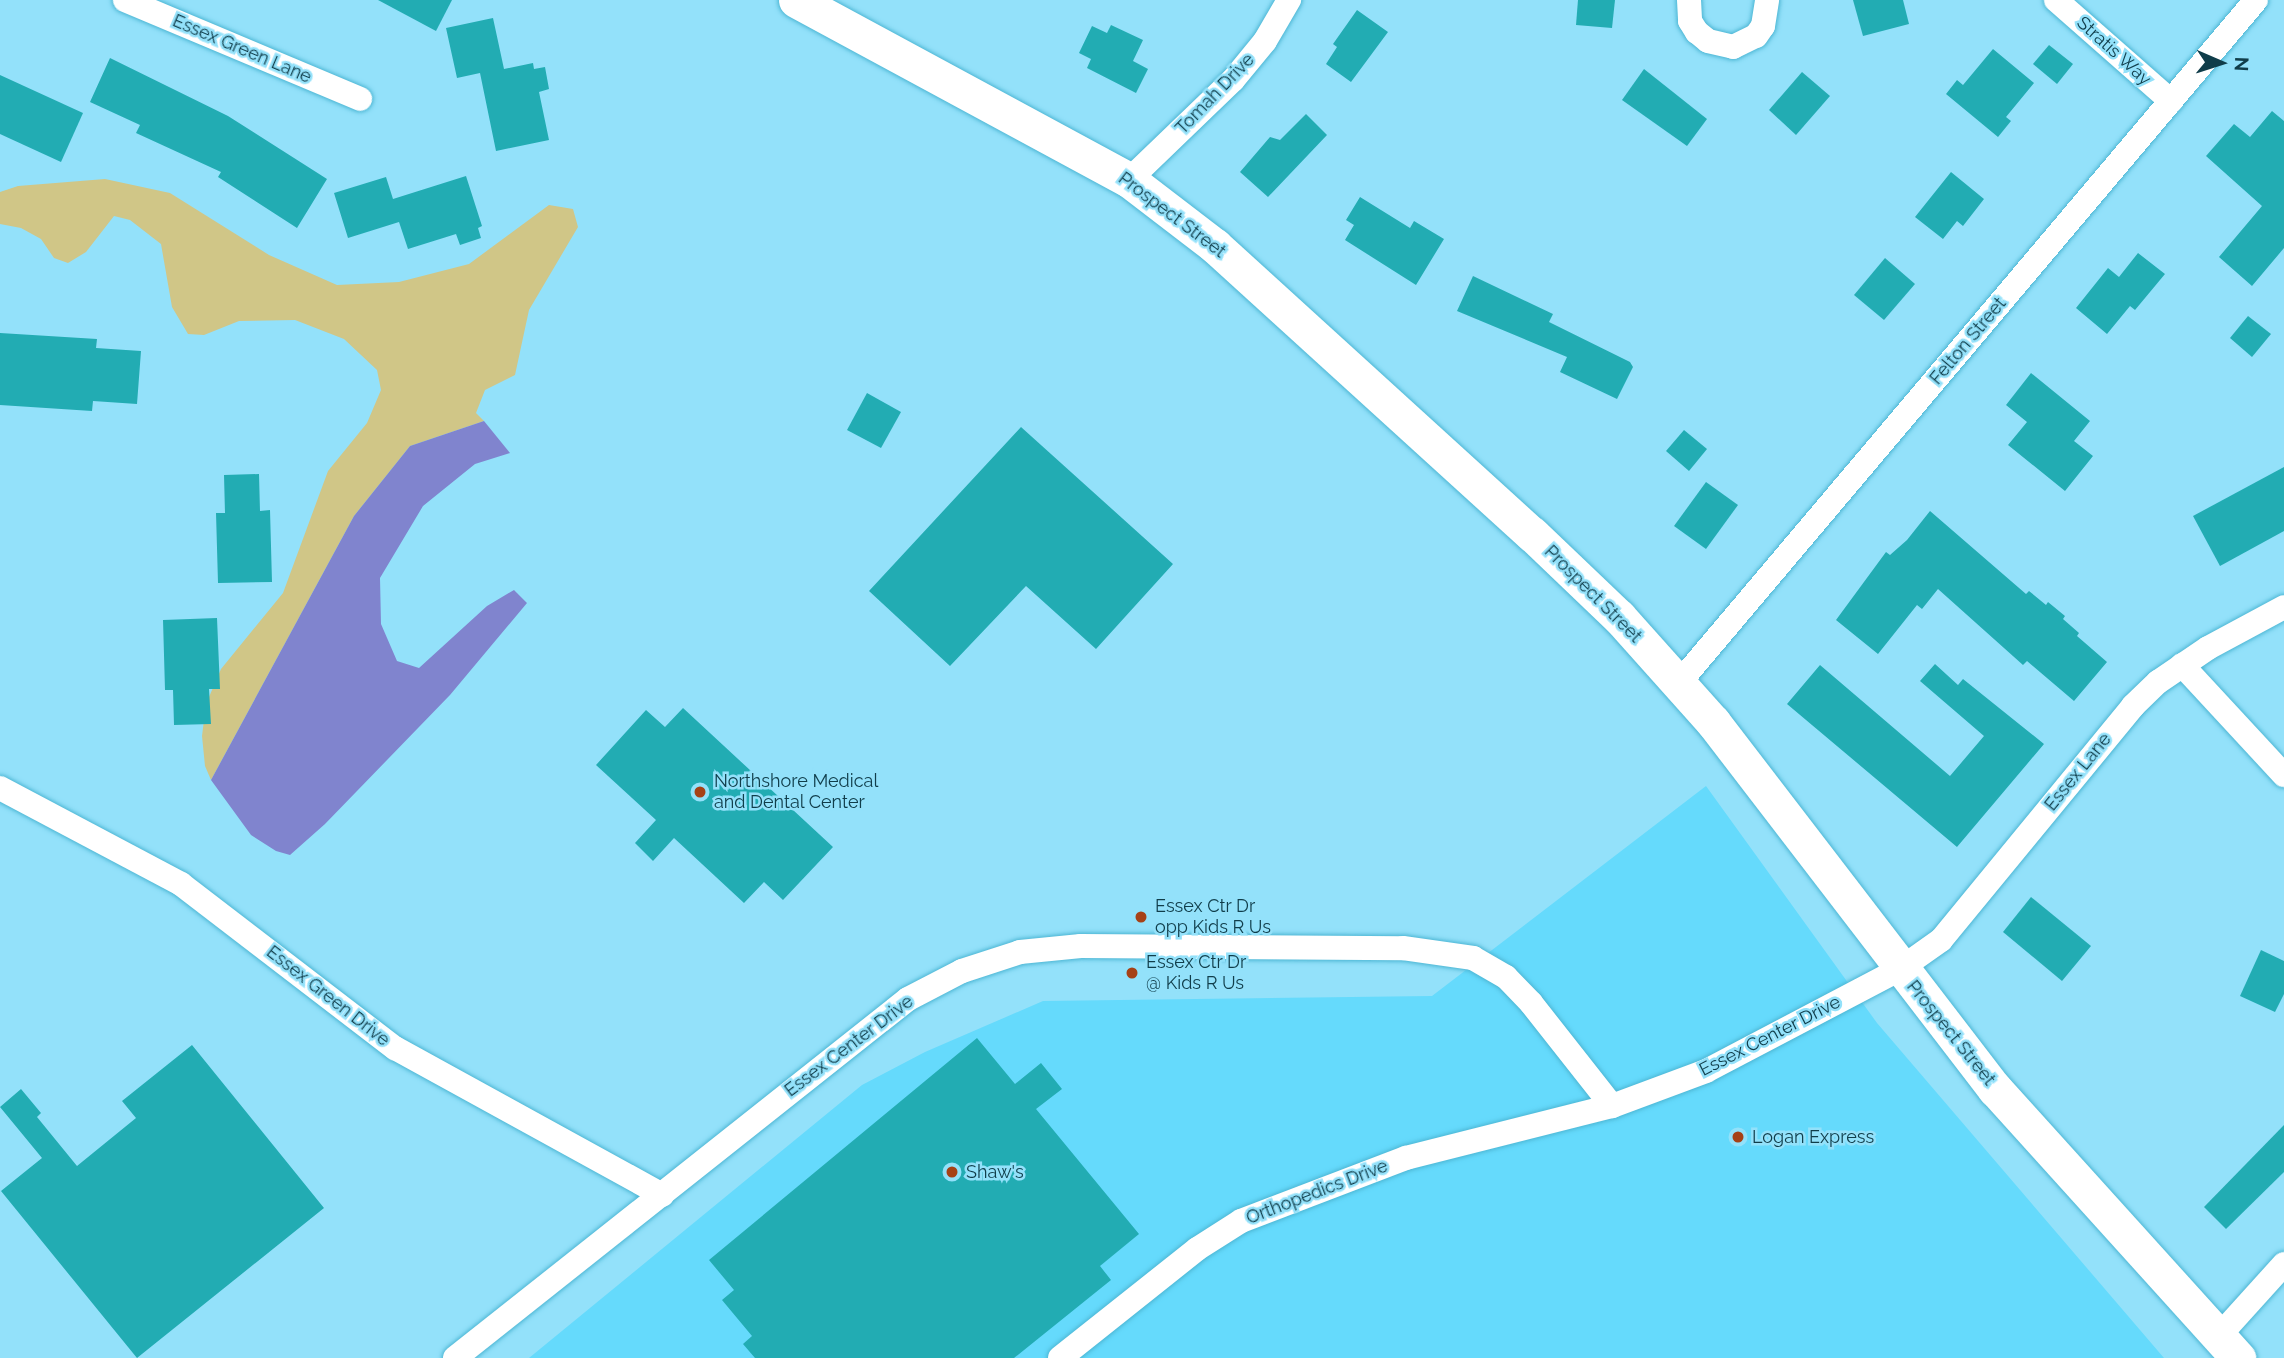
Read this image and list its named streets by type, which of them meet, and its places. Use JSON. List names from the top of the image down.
{
  "streets": {
    "street": [
      "Essex Green Lane",
      "Stratis Way",
      "Tomah Drive",
      "Prospect Street",
      "Felton Street",
      "Essex Lane",
      "Essex Green Drive",
      "Essex Center Drive",
      "Orthopedics Drive"
    ]
  },
  "crossings": [
    ["Stratis Way", "Felton Street"],
    ["Tomah Drive", "Prospect Street"],
    ["Prospect Street", "Felton Street"],
    ["Prospect Street", "Essex Lane"],
    ["Prospect Street", "Essex Center Drive"],
    ["Essex Lane", "Essex Center Drive"],
    ["Essex Green Drive", "Essex Center Drive"],
    ["Essex Center Drive", "Orthopedics Drive"]
  ],
  "places": [
    "Northshore Medical and Dental Center",
    "Essex Ctr Dr opp Kids R Us",
    "Essex Ctr Dr @ Kids R Us",
    "Logan Express",
    "Shaw's"
  ],
  "north": "right"
}
